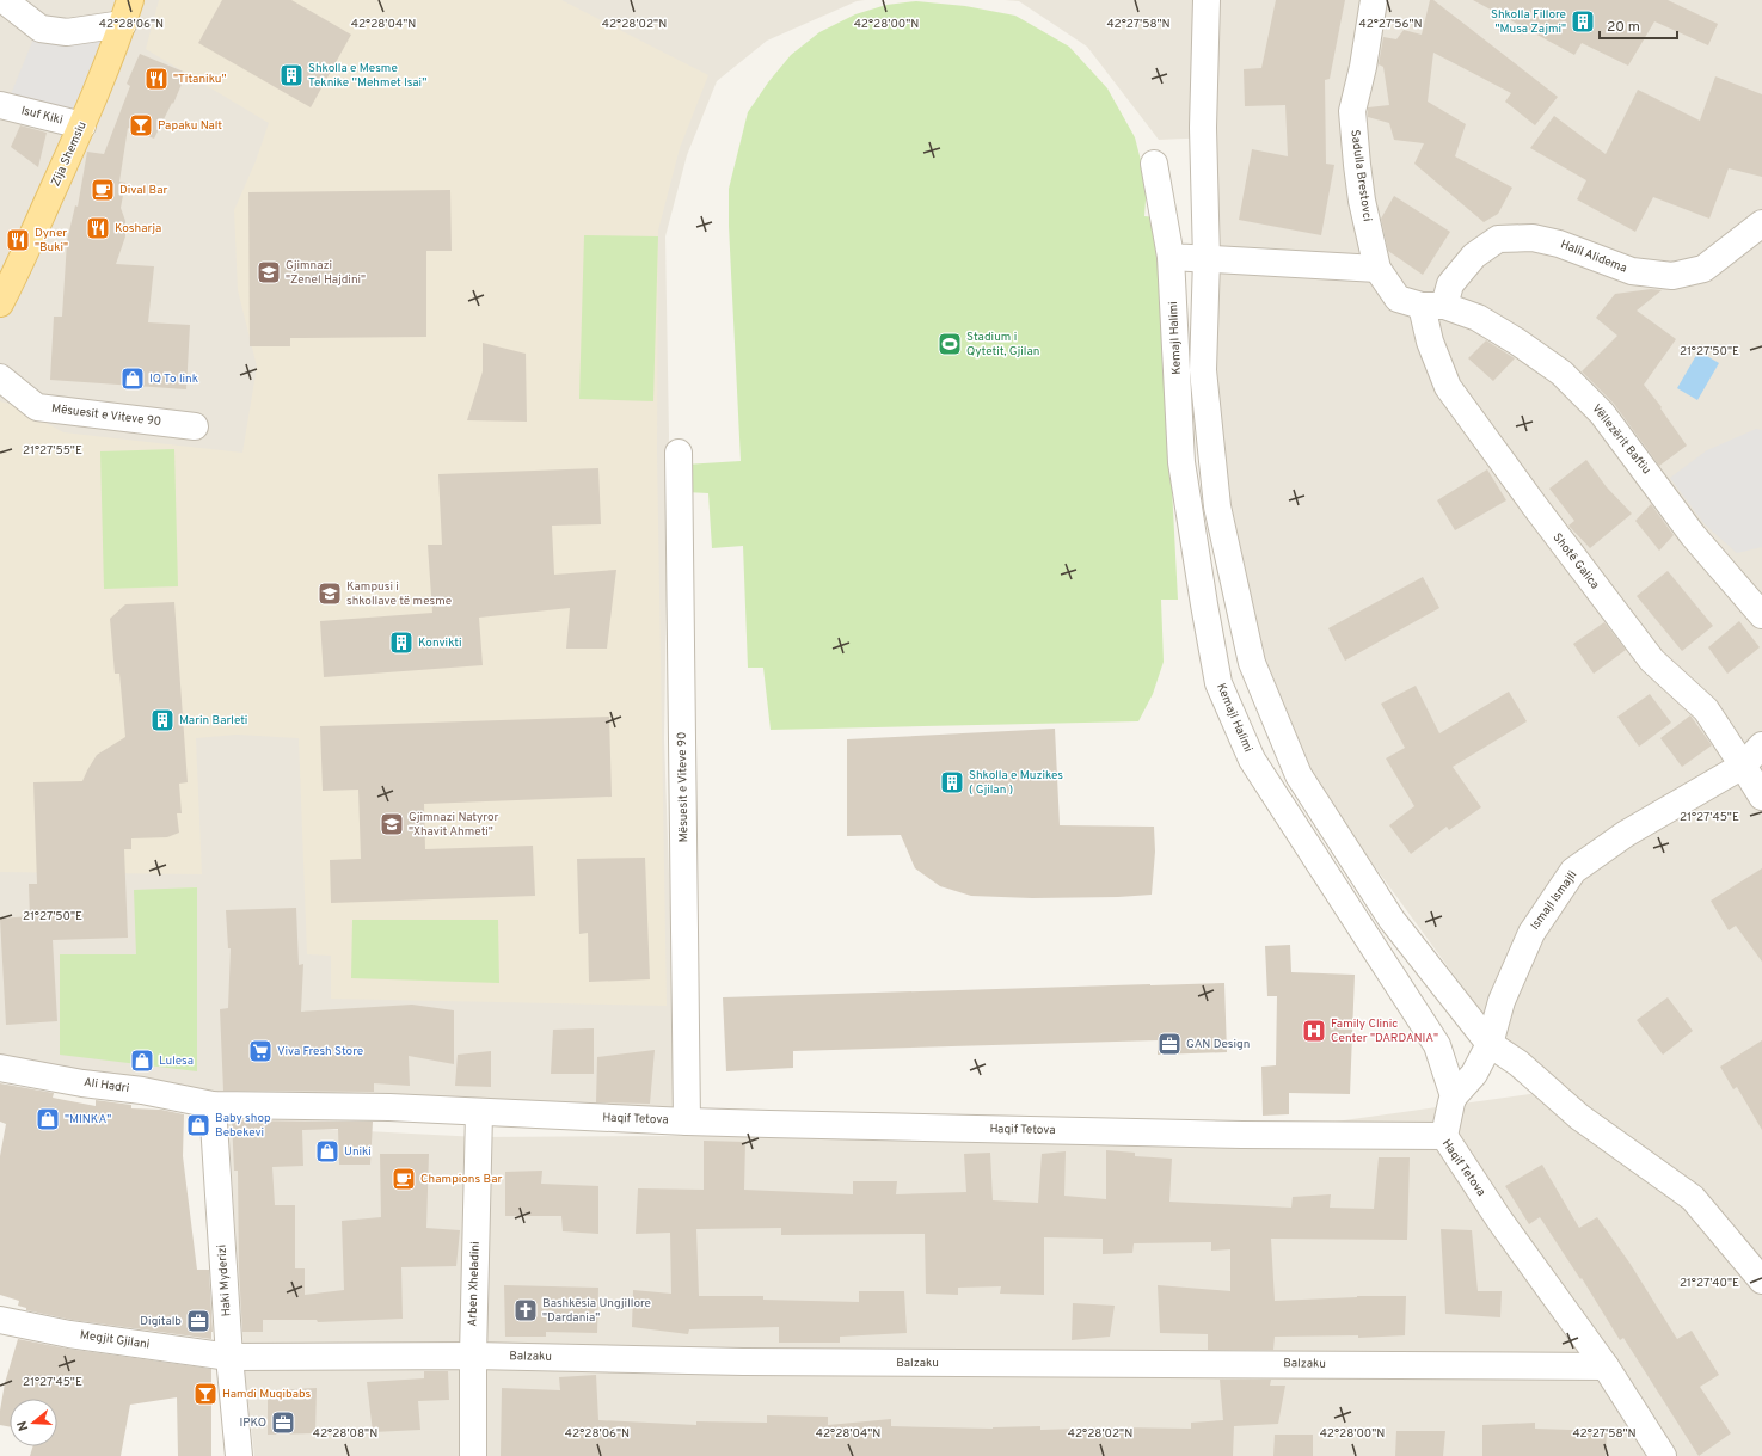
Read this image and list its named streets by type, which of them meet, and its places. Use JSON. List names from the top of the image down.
{
  "streets": {
    "main road": ["Zija Shemsiu"],
    "street": [
      "Isuf Kiki",
      "Sadulla Brestovci",
      "Halil Alidema",
      "Kemajl Halimi",
      "Mësuesit e Viteve 90",
      "Vëllezërit Baftiu",
      "Shotë Galica",
      "Ismajl Ismajli",
      "Ali Hadri",
      "Haqif Tetova",
      "Haki Myderizi",
      "Arben Xheladini",
      "Megjit Gjilani",
      "Balzaku"
    ]
  },
  "crossings": [
    ["Isuf Kiki", "Zija Shemsiu"],
    ["Sadulla Brestovci", "Halil Alidema"],
    ["Sadulla Brestovci", "Vëllezërit Baftiu"],
    ["Sadulla Brestovci", "Shotë Galica"],
    ["Halil Alidema", "Vëllezërit Baftiu"],
    ["Halil Alidema", "Shotë Galica"],
    ["Kemajl Halimi", "Ismajl Ismajli"],
    ["Mësuesit e Viteve 90", "Haqif Tetova"],
    ["Vëllezërit Baftiu", "Shotë Galica"],
    ["Shotë Galica", "Ismajl Ismajli"],
    ["Ismajl Ismajli", "Haqif Tetova"],
    ["Ali Hadri", "Haqif Tetova"],
    ["Ali Hadri", "Haki Myderizi"],
    ["Haqif Tetova", "Haki Myderizi"],
    ["Haqif Tetova", "Arben Xheladini"],
    ["Haqif Tetova", "Balzaku"],
    ["Haki Myderizi", "Megjit Gjilani"],
    ["Haki Myderizi", "Balzaku"],
    ["Arben Xheladini", "Balzaku"],
    ["Megjit Gjilani", "Balzaku"]
  ],
  "places": {
    "building": [
      "Shkolla Fillore \"Musa Zajmi\"",
      "Shkolla e Mesme Teknike ''Mehmet Isai''",
      "Konvikti",
      "Marin Barleti",
      "Shkolla e Muzikes ( Gjilan )"
    ],
    "restaurant": ["\"Titaniku\"", "Kosharja", "Dyner \"Buki\""],
    "bar": ["Papaku Nalt", "Hamdi Muqibabs"],
    "cafe": ["Dival Bar", "Champions Bar"],
    "school or university": ["Gjimnazi \"Zenel Hajdini\"", "Kampusi i shkollave të mesme", "Gjimnazi Natyror \"Xhavit Ahmeti\""],
    "sports": ["Stadium i Qytetit, Gjilan"],
    "shop": [
      "IQ To link",
      "Lulesa",
      "\"MINKA\"",
      "Baby shop Bebekevi",
      "Uniki"
    ],
    "hospital": ["Family Clinic Center \"DARDANIA\""],
    "office": ["GAN Design", "Digitalb", "IPKO"],
    "supermarket": ["Viva Fresh Store"],
    "church": ["Bashkësia Ungjillore \"Dardania\""]
  },
  "scale_bar": "20 m",
  "north": "left",
  "coordinates": [
    "42°28'06\"N",
    "42°28'04\"N",
    "42°28'02\"N",
    "42°28'00\"N",
    "42°27'58\"N",
    "42°27'56\"N",
    "21°27'50\"E",
    "21°27'55\"E",
    "21°27'45\"E",
    "21°27'40\"E",
    "42°28'08\"N"
  ]
}
